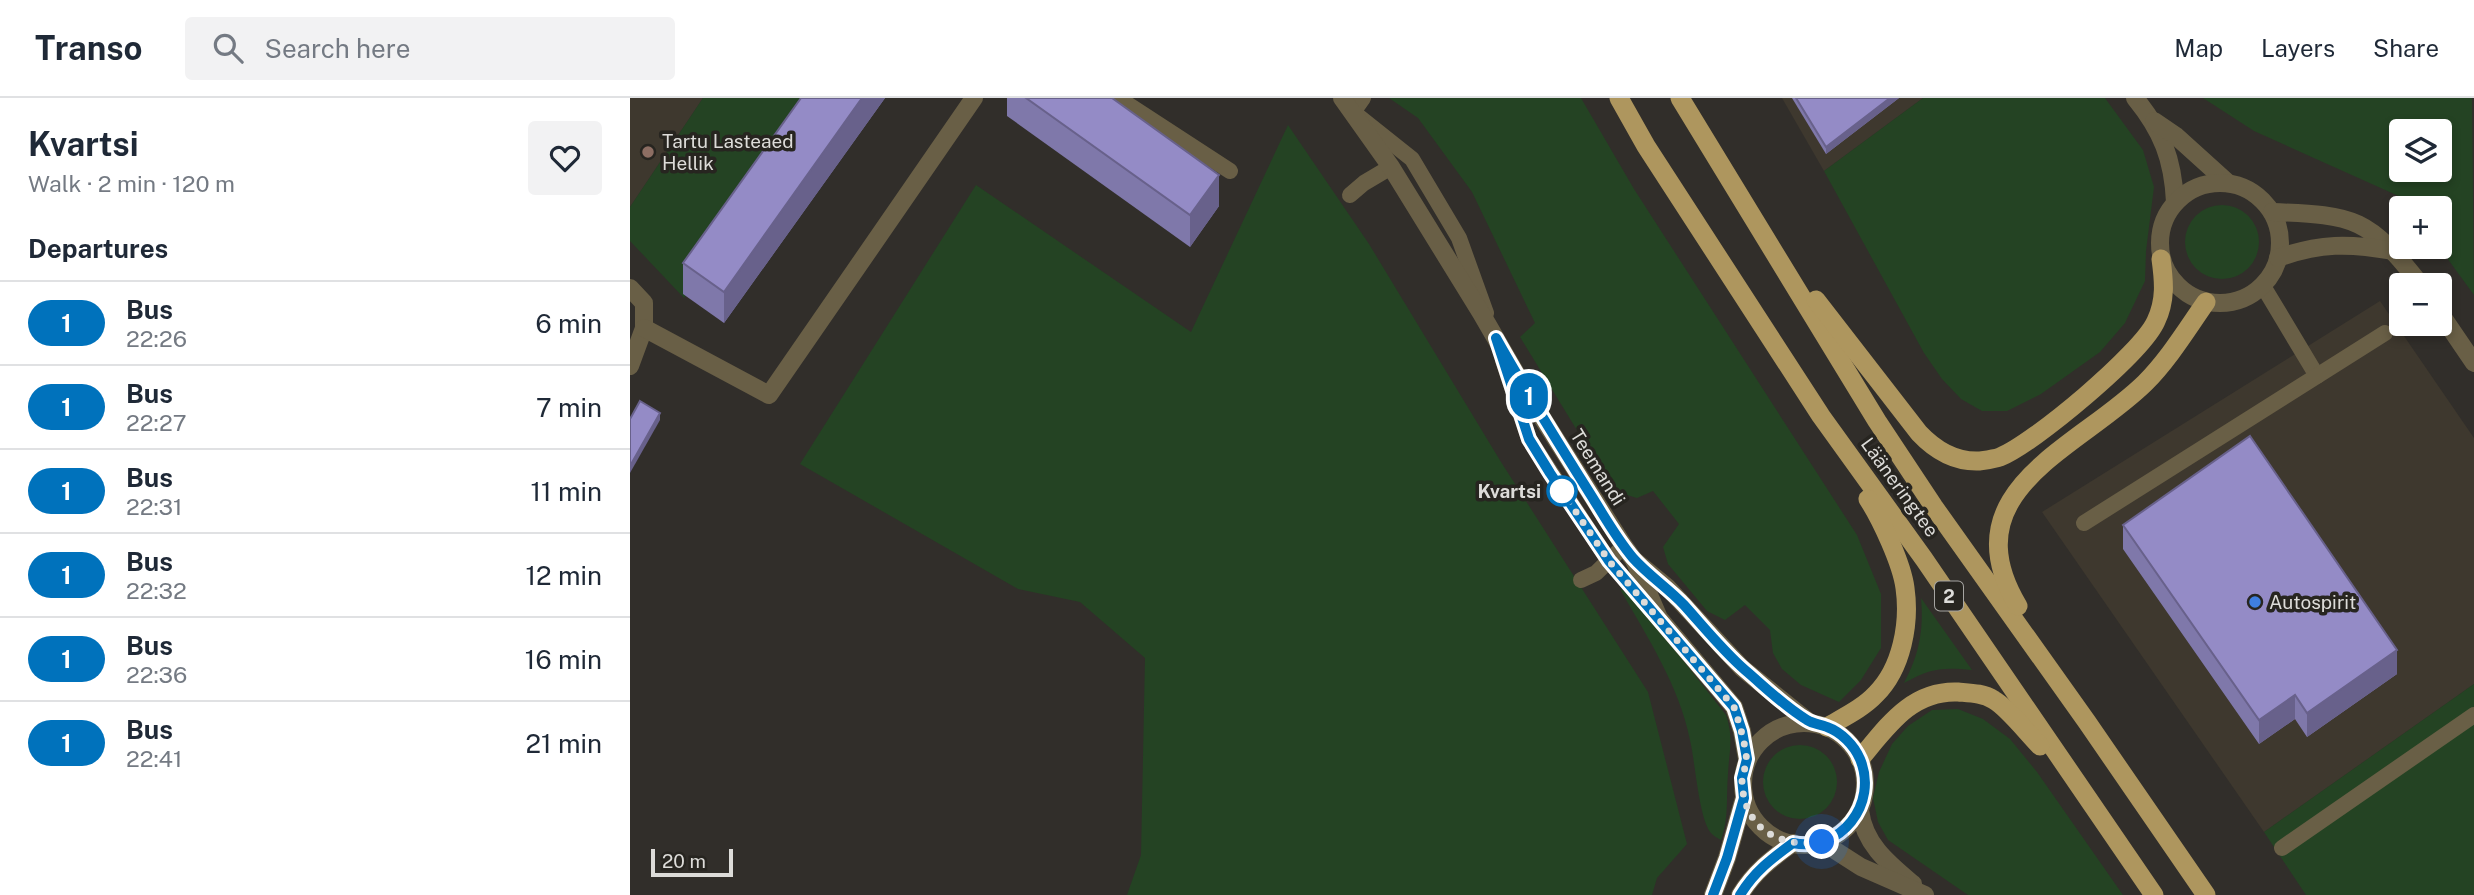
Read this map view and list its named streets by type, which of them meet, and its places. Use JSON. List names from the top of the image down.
{
  "streets": {
    "highway": ["Lääneringtee", "2"],
    "street": ["Teemandi"]
  },
  "places": ["Tartu Lasteaed Hellik", "Kvartsi", "Autospirit"],
  "lines": ["bus line 1"],
  "scale_bar": "20 m",
  "page": {
    "header": "Transo",
    "search": "Search here",
    "nav": ["Map", "Layers", "Share"],
    "heading": [
      ["Kvartsi", "Walk · 2 min · 120 m"],
      "Departures"
    ],
    "on_map": "1",
    "map_buttons": ["+", "−"],
    "list": [
      {
        "mark": "1",
        "name": "Bus",
        "note": "22:26",
        "value": "6 min"
      },
      {
        "mark": "1",
        "name": "Bus",
        "note": "22:27",
        "value": "7 min"
      },
      {
        "mark": "1",
        "name": "Bus",
        "note": "22:31",
        "value": "11 min"
      },
      {
        "mark": "1",
        "name": "Bus",
        "note": "22:32",
        "value": "12 min"
      },
      {
        "mark": "1",
        "name": "Bus",
        "note": "22:36",
        "value": "16 min"
      },
      {
        "mark": "1",
        "name": "Bus",
        "note": "22:41",
        "value": "21 min"
      }
    ],
    "scale": "20 m"
  }
}
